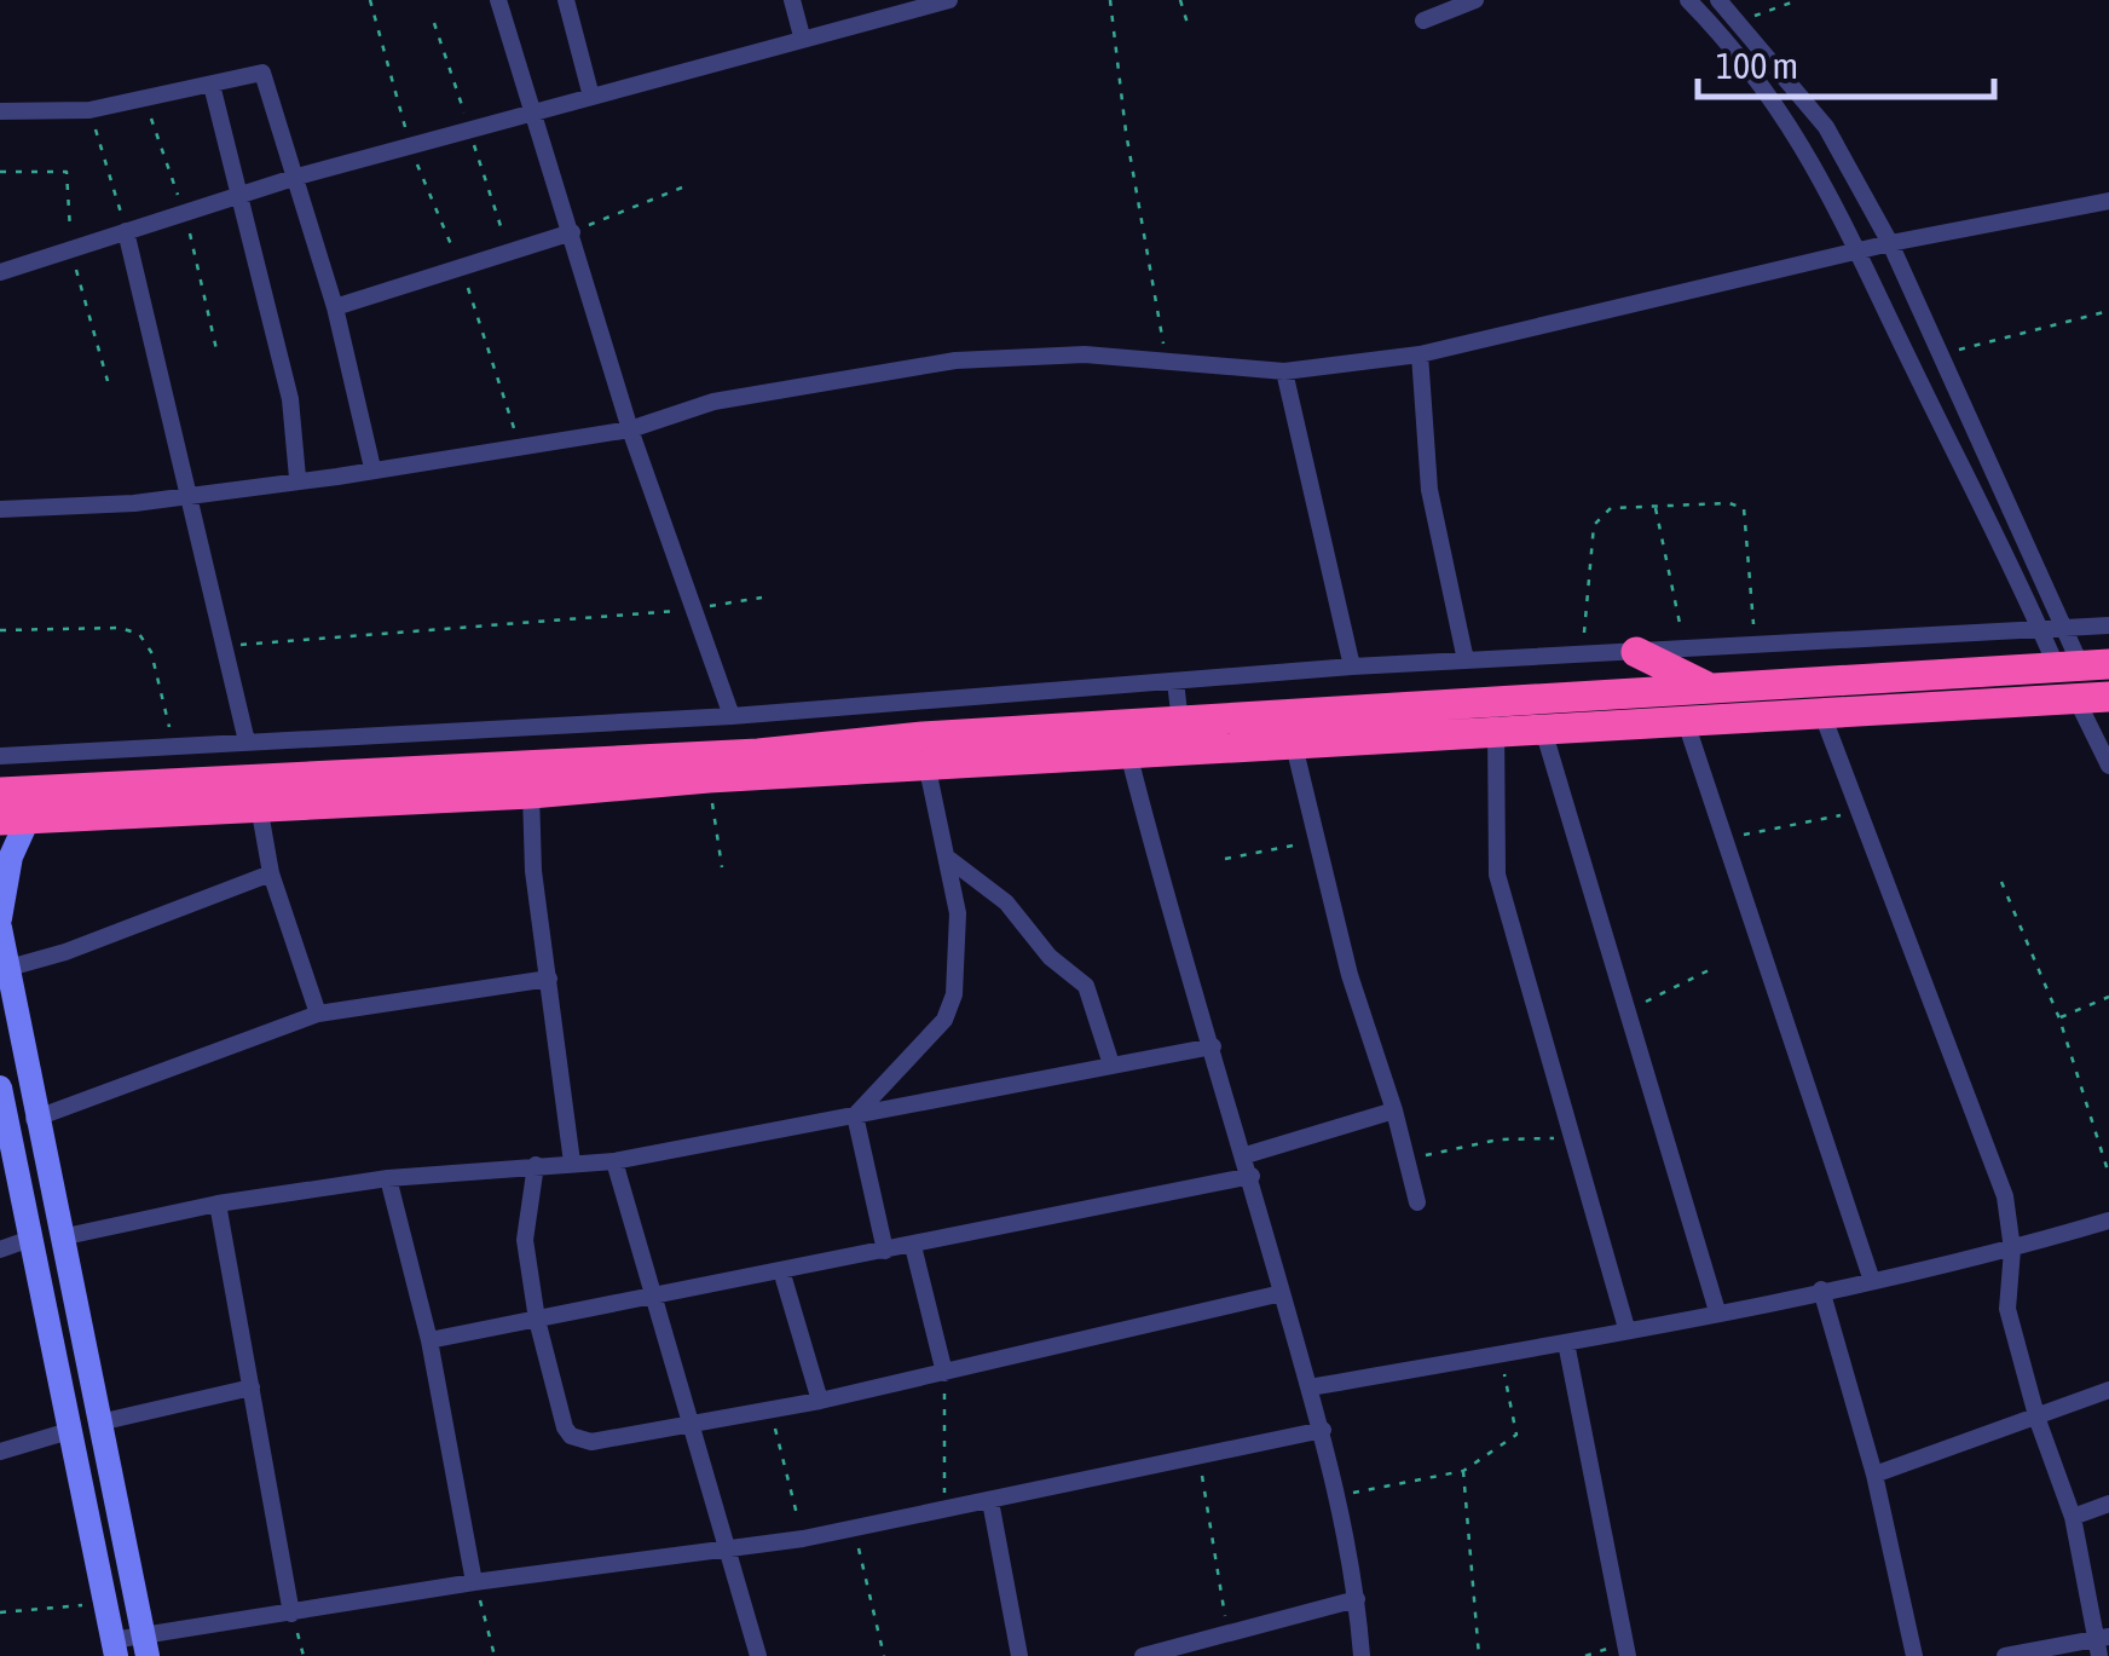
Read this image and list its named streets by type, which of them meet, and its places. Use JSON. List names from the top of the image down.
{
  "scale_bar": "100 m"
}
